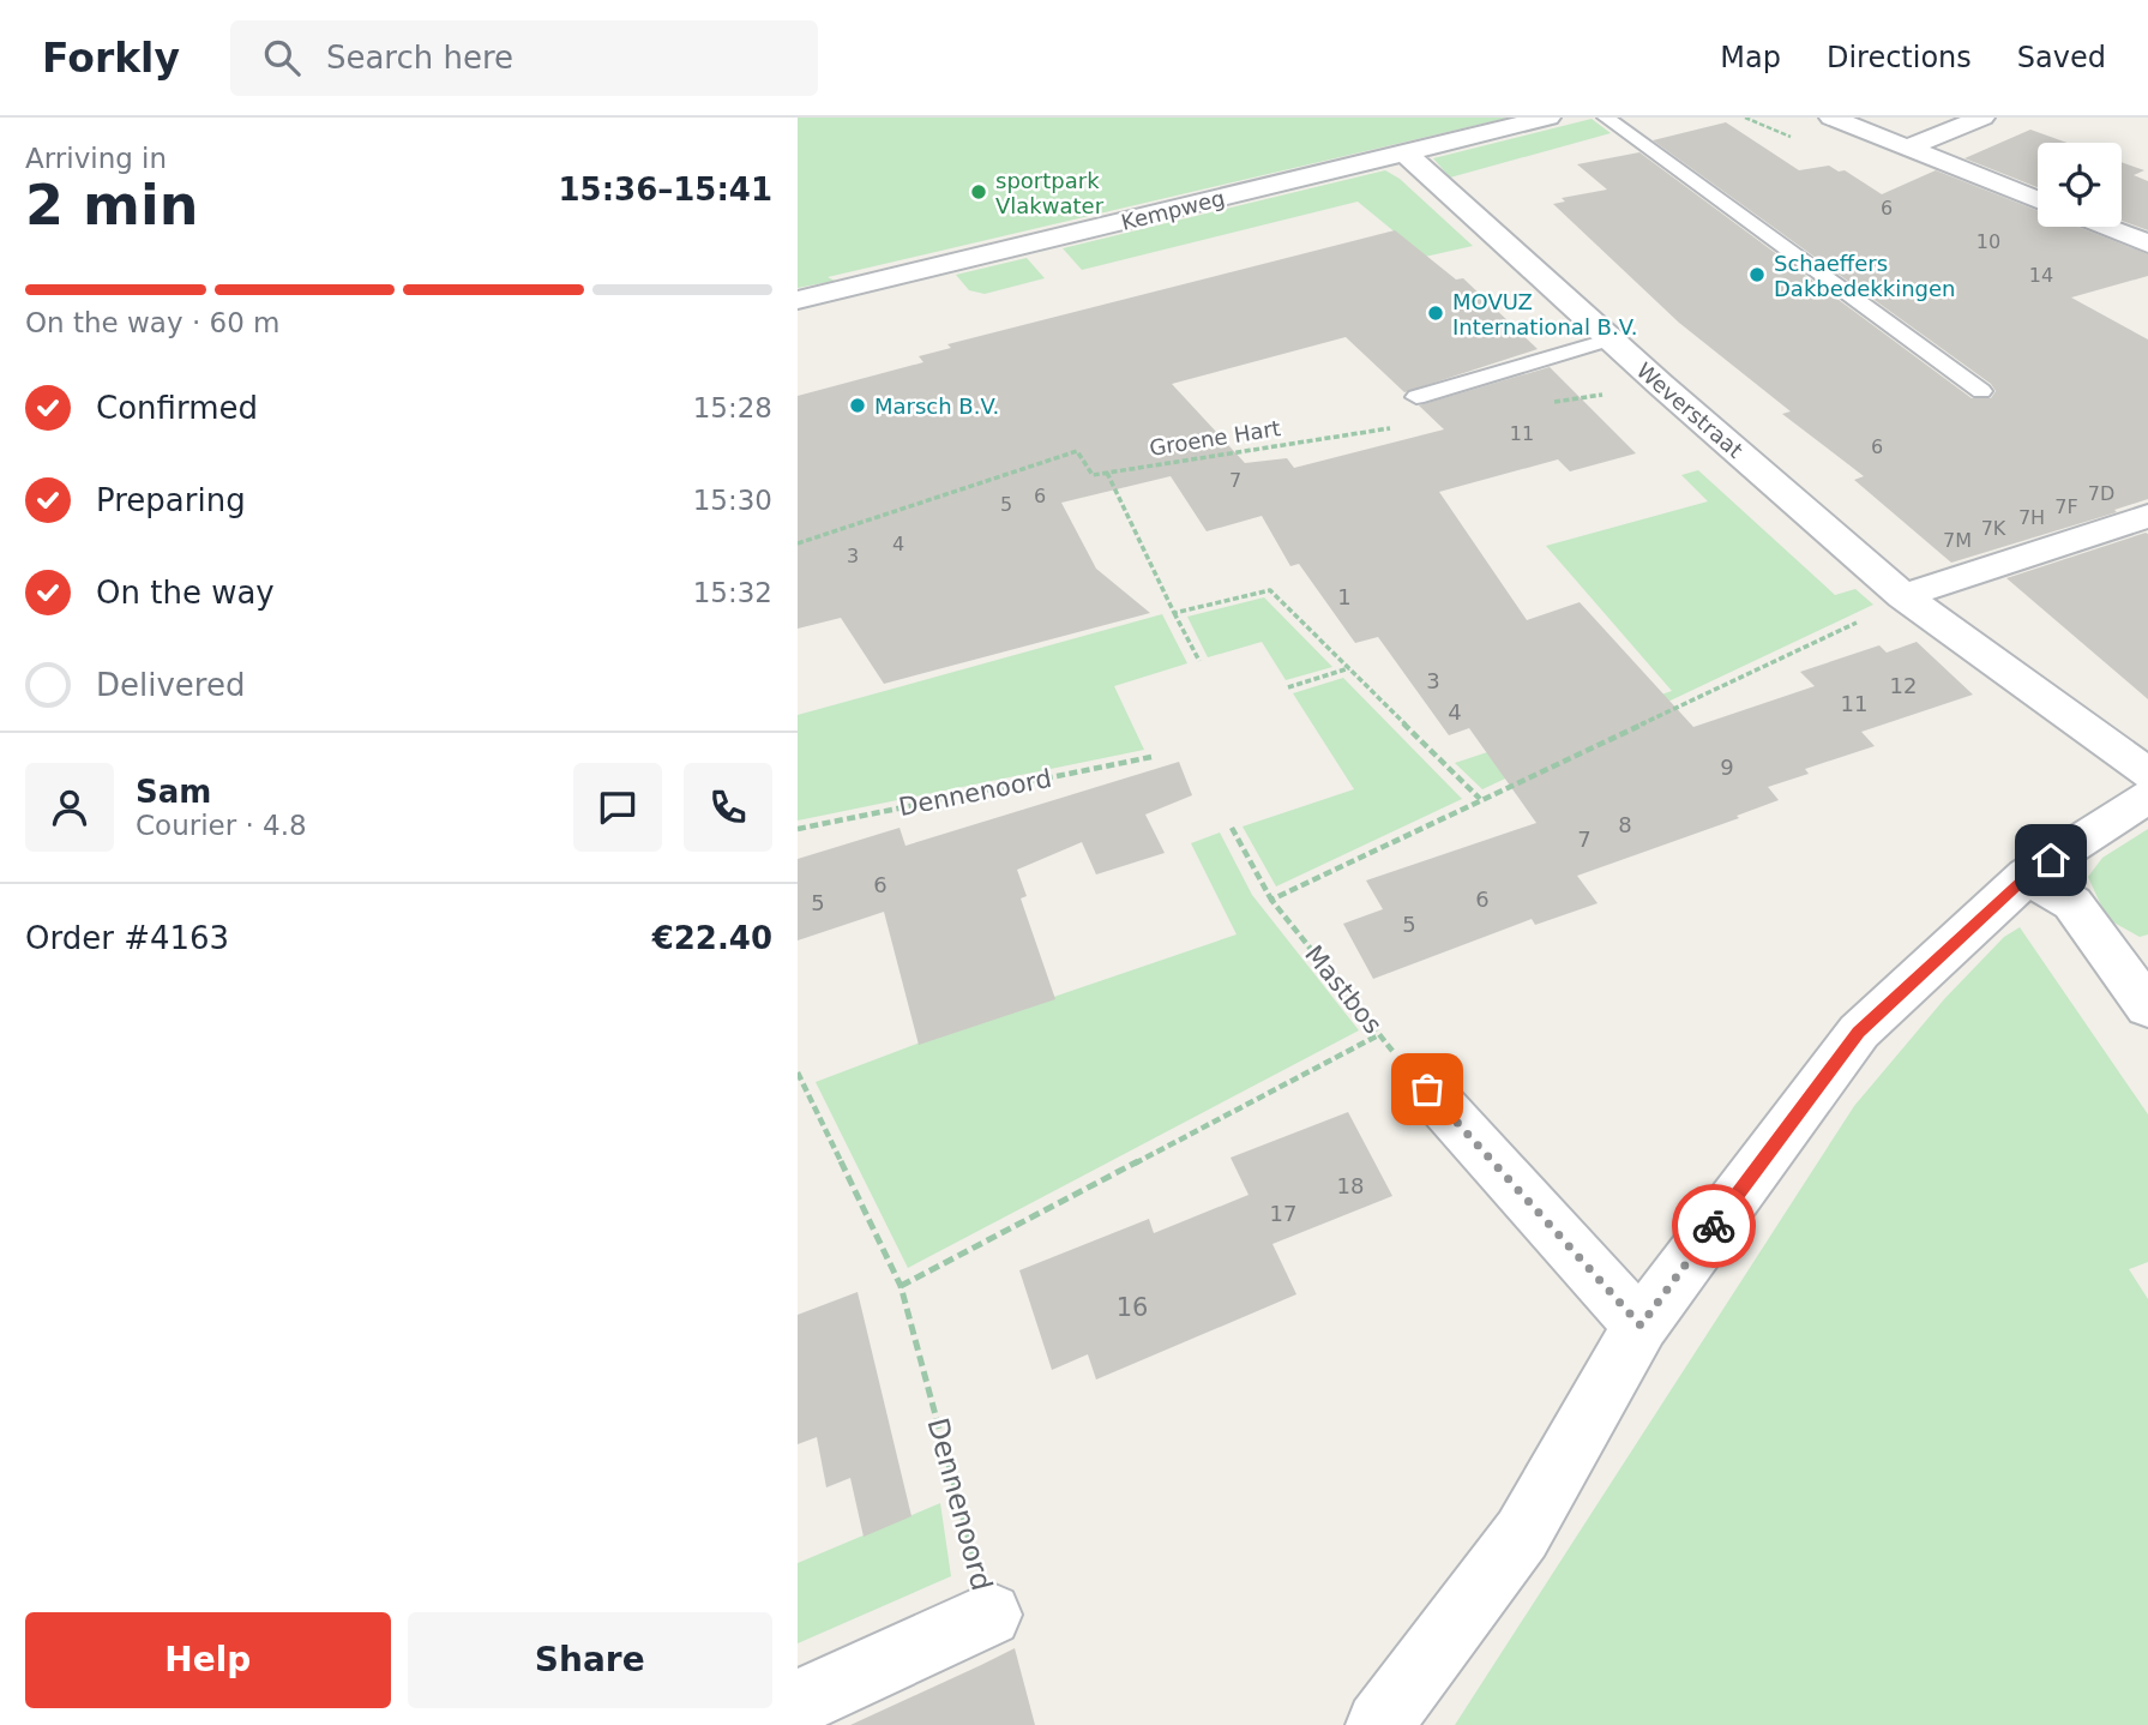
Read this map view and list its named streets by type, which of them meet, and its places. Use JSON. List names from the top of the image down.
{
  "streets": {
    "street": ["Kempweg", "Weverstraat", "Dennenoord"],
    "path": ["Groene Hart", "Mastbos"]
  },
  "crossings": [
    ["Kempweg", "Weverstraat"]
  ],
  "places": [
    "sportpark Vlakwater",
    "Schaeffers Dakbedekkingen",
    "MOVUZ International B.V.",
    "Marsch B.V."
  ],
  "house_numbers": [
    "6",
    "10",
    "14",
    "11",
    "6",
    "7",
    "7D",
    "6",
    "5",
    "7F",
    "7H",
    "7K",
    "7M",
    "4",
    "3",
    "1",
    "3",
    "12",
    "11",
    "4",
    "9",
    "8",
    "7",
    "6",
    "6",
    "5",
    "5",
    "18",
    "17",
    "16"
  ],
  "page": {
    "header": "Forkly",
    "search": "Search here",
    "nav": ["Map", "Directions", "Saved"],
    "heading": ["2 min", "Arriving in", "15:36–15:41"],
    "panel": [
      "Sam",
      "Courier · 4.8",
      "Order #4163",
      "€22.40"
    ],
    "bar": "On the way · 60 m",
    "list": [
      ["Confirmed", "15:28"],
      ["Preparing", "15:30"],
      ["On the way", "15:32"],
      "Delivered"
    ],
    "buttons": ["Help", "Share"]
  }
}
